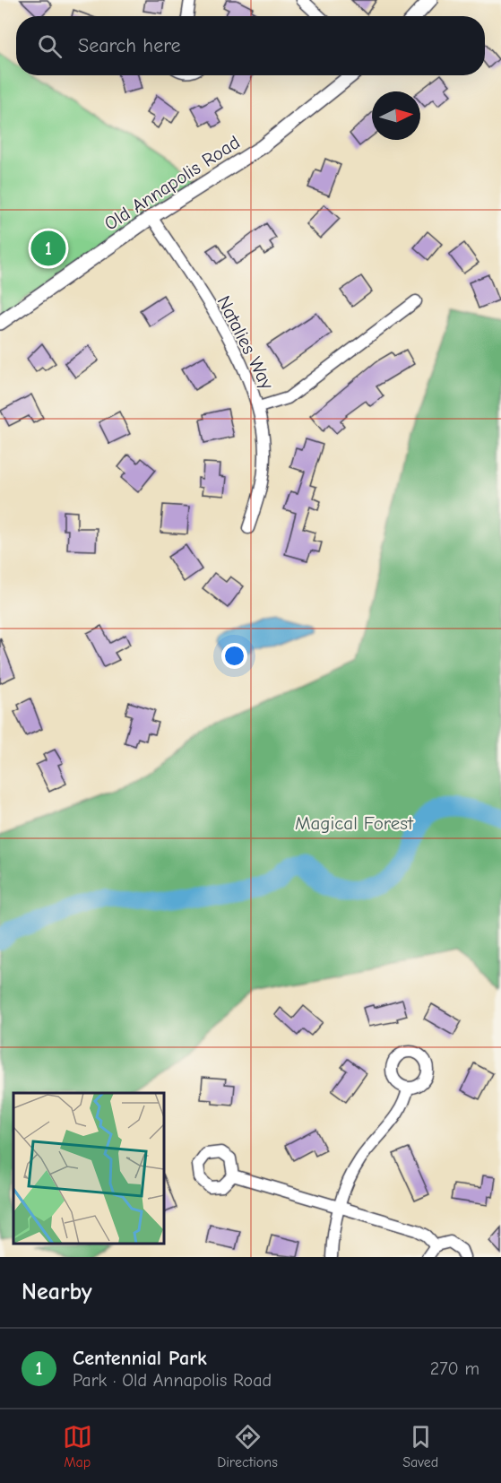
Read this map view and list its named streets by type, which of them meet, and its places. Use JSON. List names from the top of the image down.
{
  "streets": {
    "street": ["Old Annapolis Road", "Natalies Way"]
  },
  "crossings": [
    ["Old Annapolis Road", "Natalies Way"]
  ],
  "parks": ["Magical Forest"],
  "north": "right",
  "page": {
    "search": "Search here",
    "pins": "1",
    "heading": "Nearby",
    "list": [
      {
        "mark": "1",
        "name": "Centennial Park",
        "note": "Park · Old Annapolis Road",
        "value": "270 m"
      }
    ],
    "nav": ["Map", "Directions", "Saved"]
  }
}
